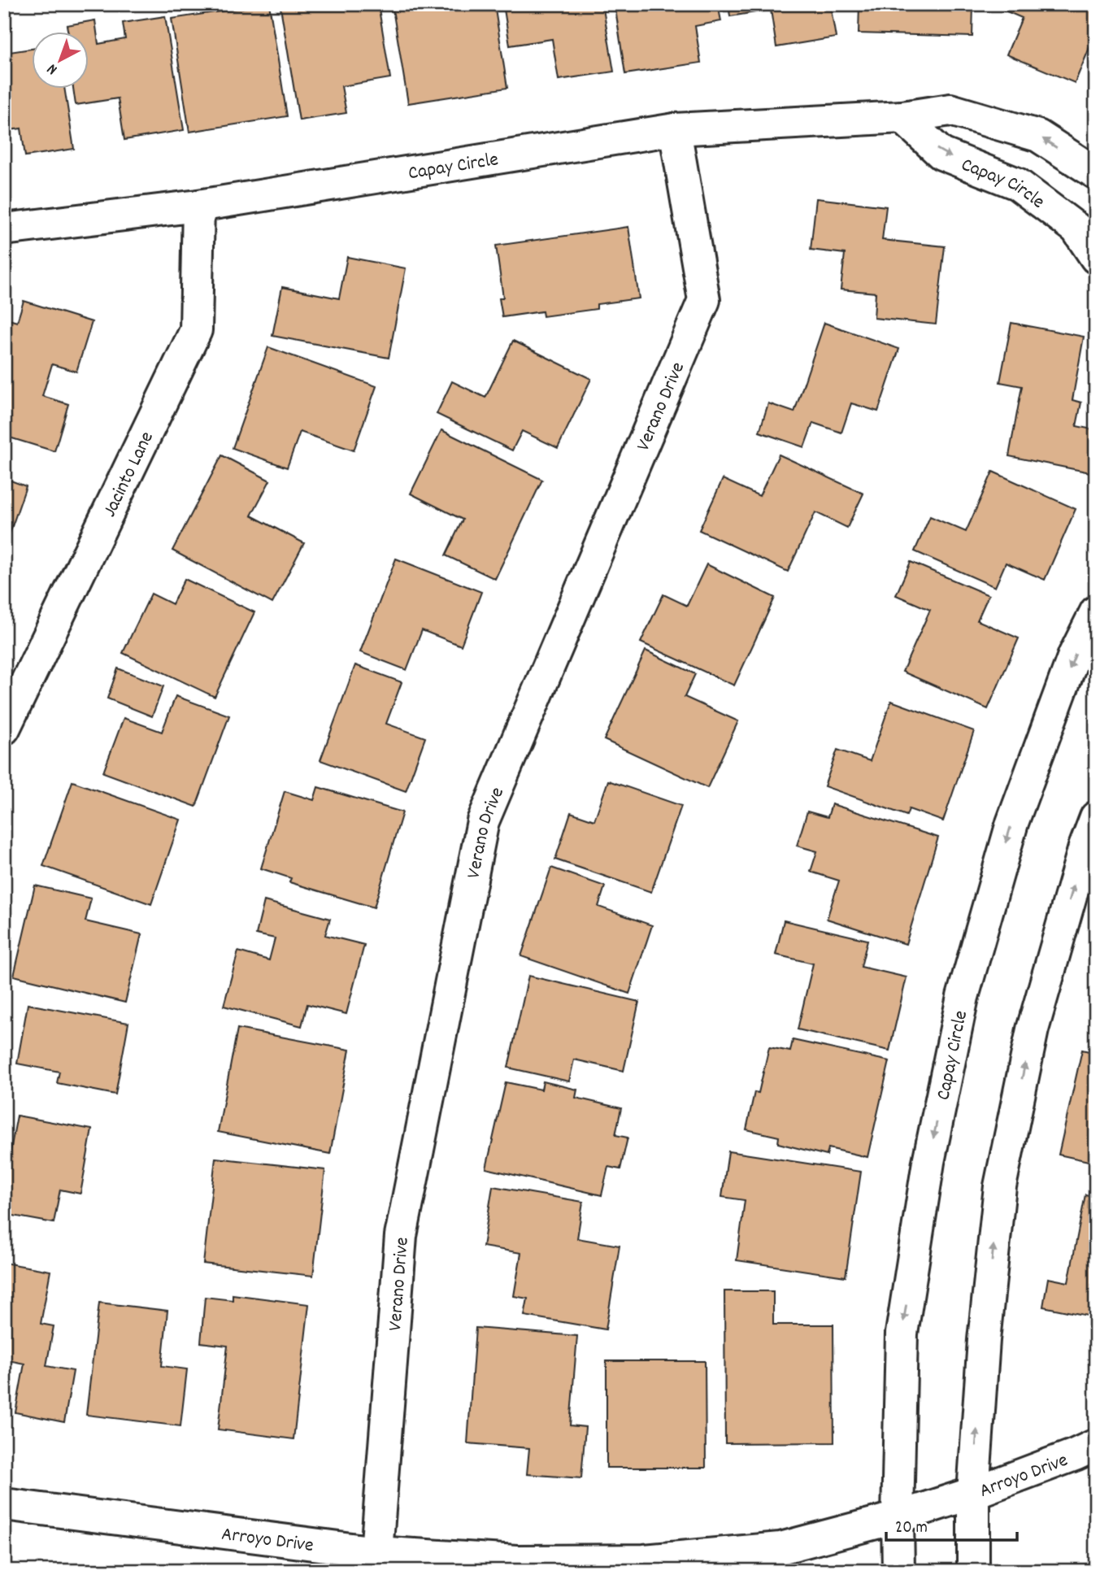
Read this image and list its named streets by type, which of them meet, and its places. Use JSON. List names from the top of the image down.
{
  "streets": {
    "street": [
      "Capay Circle",
      "Verano Drive",
      "Jacinto Lane",
      "Arroyo Drive"
    ]
  },
  "crossings": [
    ["Capay Circle", "Verano Drive"],
    ["Capay Circle", "Jacinto Lane"],
    ["Capay Circle", "Arroyo Drive"],
    ["Verano Drive", "Arroyo Drive"]
  ],
  "scale_bar": "20 m",
  "north": "bottom left"
}
